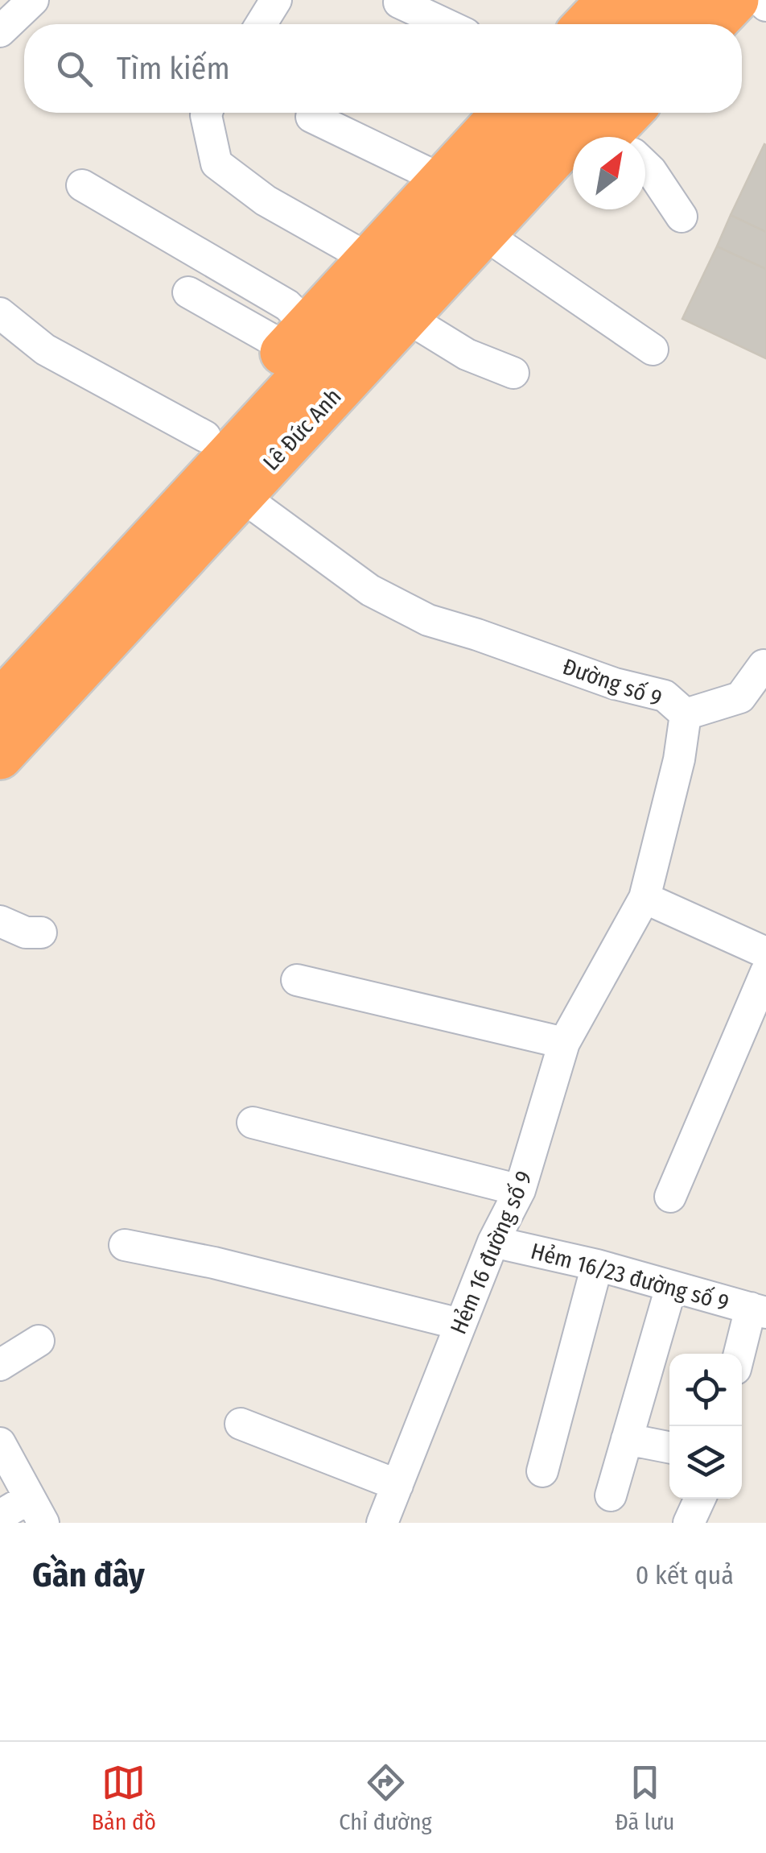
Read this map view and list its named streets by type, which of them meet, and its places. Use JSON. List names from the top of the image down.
{
  "streets": {
    "highway": ["Lê Đức Anh"],
    "street": ["Đường số 9", "Hẻm 16 đường số 9", "Hẻm 16/23 đường số 9"]
  },
  "crossings": [
    ["Lê Đức Anh", "Đường số 9"],
    ["Đường số 9", "Hẻm 16 đường số 9"],
    ["Hẻm 16 đường số 9", "Hẻm 16/23 đường số 9"]
  ],
  "north": "top right",
  "page": {
    "search": "Tìm kiếm",
    "heading": ["Gần đây", "0 kết quả"],
    "nav": ["Bản đồ", "Chỉ đường", "Đã lưu"]
  }
}
